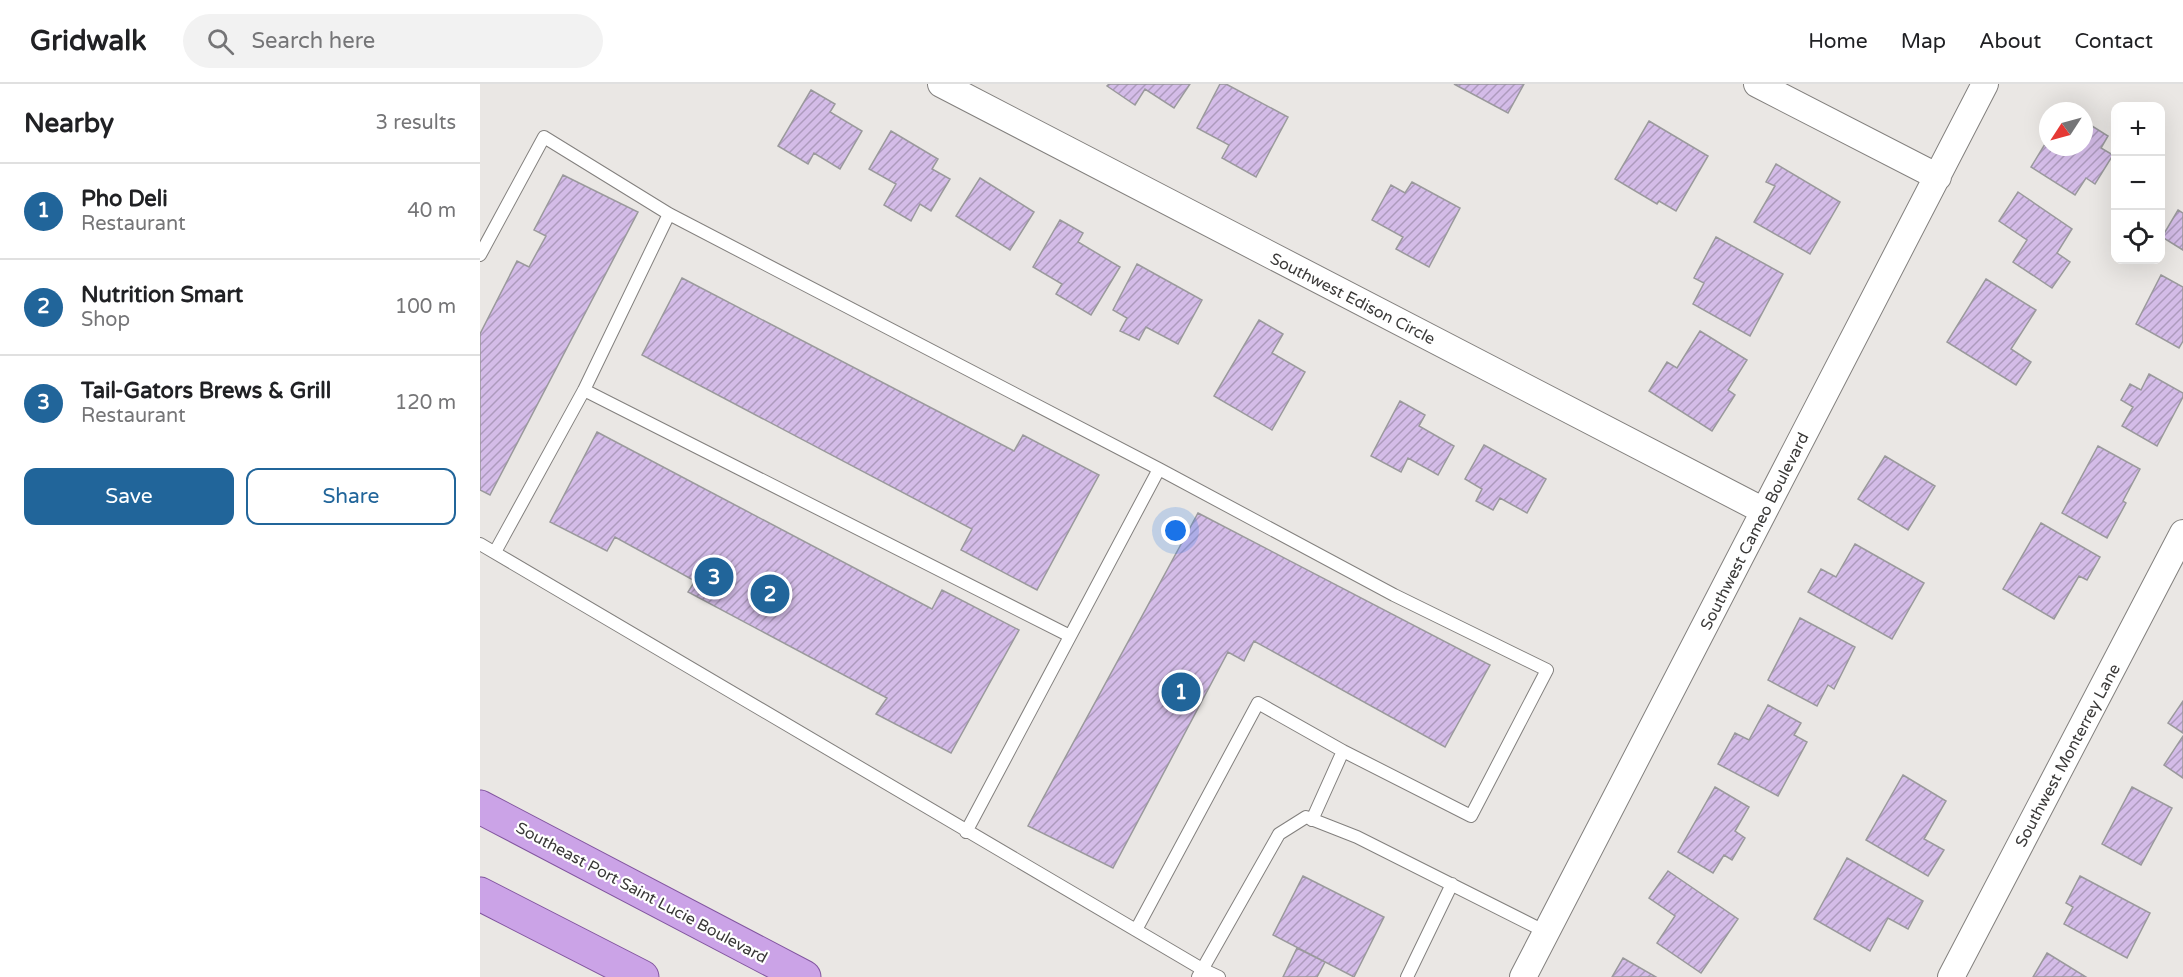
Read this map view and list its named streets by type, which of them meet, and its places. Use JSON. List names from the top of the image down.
{
  "streets": {
    "main road": ["Southeast Port Saint Lucie Boulevard"],
    "street": ["Southwest Edison Circle", "Southwest Cameo Boulevard", "Southwest Monterrey Lane"]
  },
  "crossings": [
    ["Southwest Edison Circle", "Southwest Cameo Boulevard"]
  ],
  "north": "bottom left",
  "page": {
    "header": "Gridwalk",
    "search": "Search here",
    "nav": [
      "Home",
      "Map",
      "About",
      "Contact"
    ],
    "heading": ["Nearby", "3 results"],
    "map_buttons": ["+", "−"],
    "list": [
      {
        "mark": "1",
        "name": "Pho Deli",
        "note": "Restaurant",
        "value": "40 m"
      },
      {
        "mark": "2",
        "name": "Nutrition Smart",
        "note": "Shop",
        "value": "100 m"
      },
      {
        "mark": "3",
        "name": "Tail-Gators Brews & Grill",
        "note": "Restaurant",
        "value": "120 m"
      }
    ],
    "buttons": ["Save", "Share"],
    "pins": ["3", "2", "1"]
  }
}
